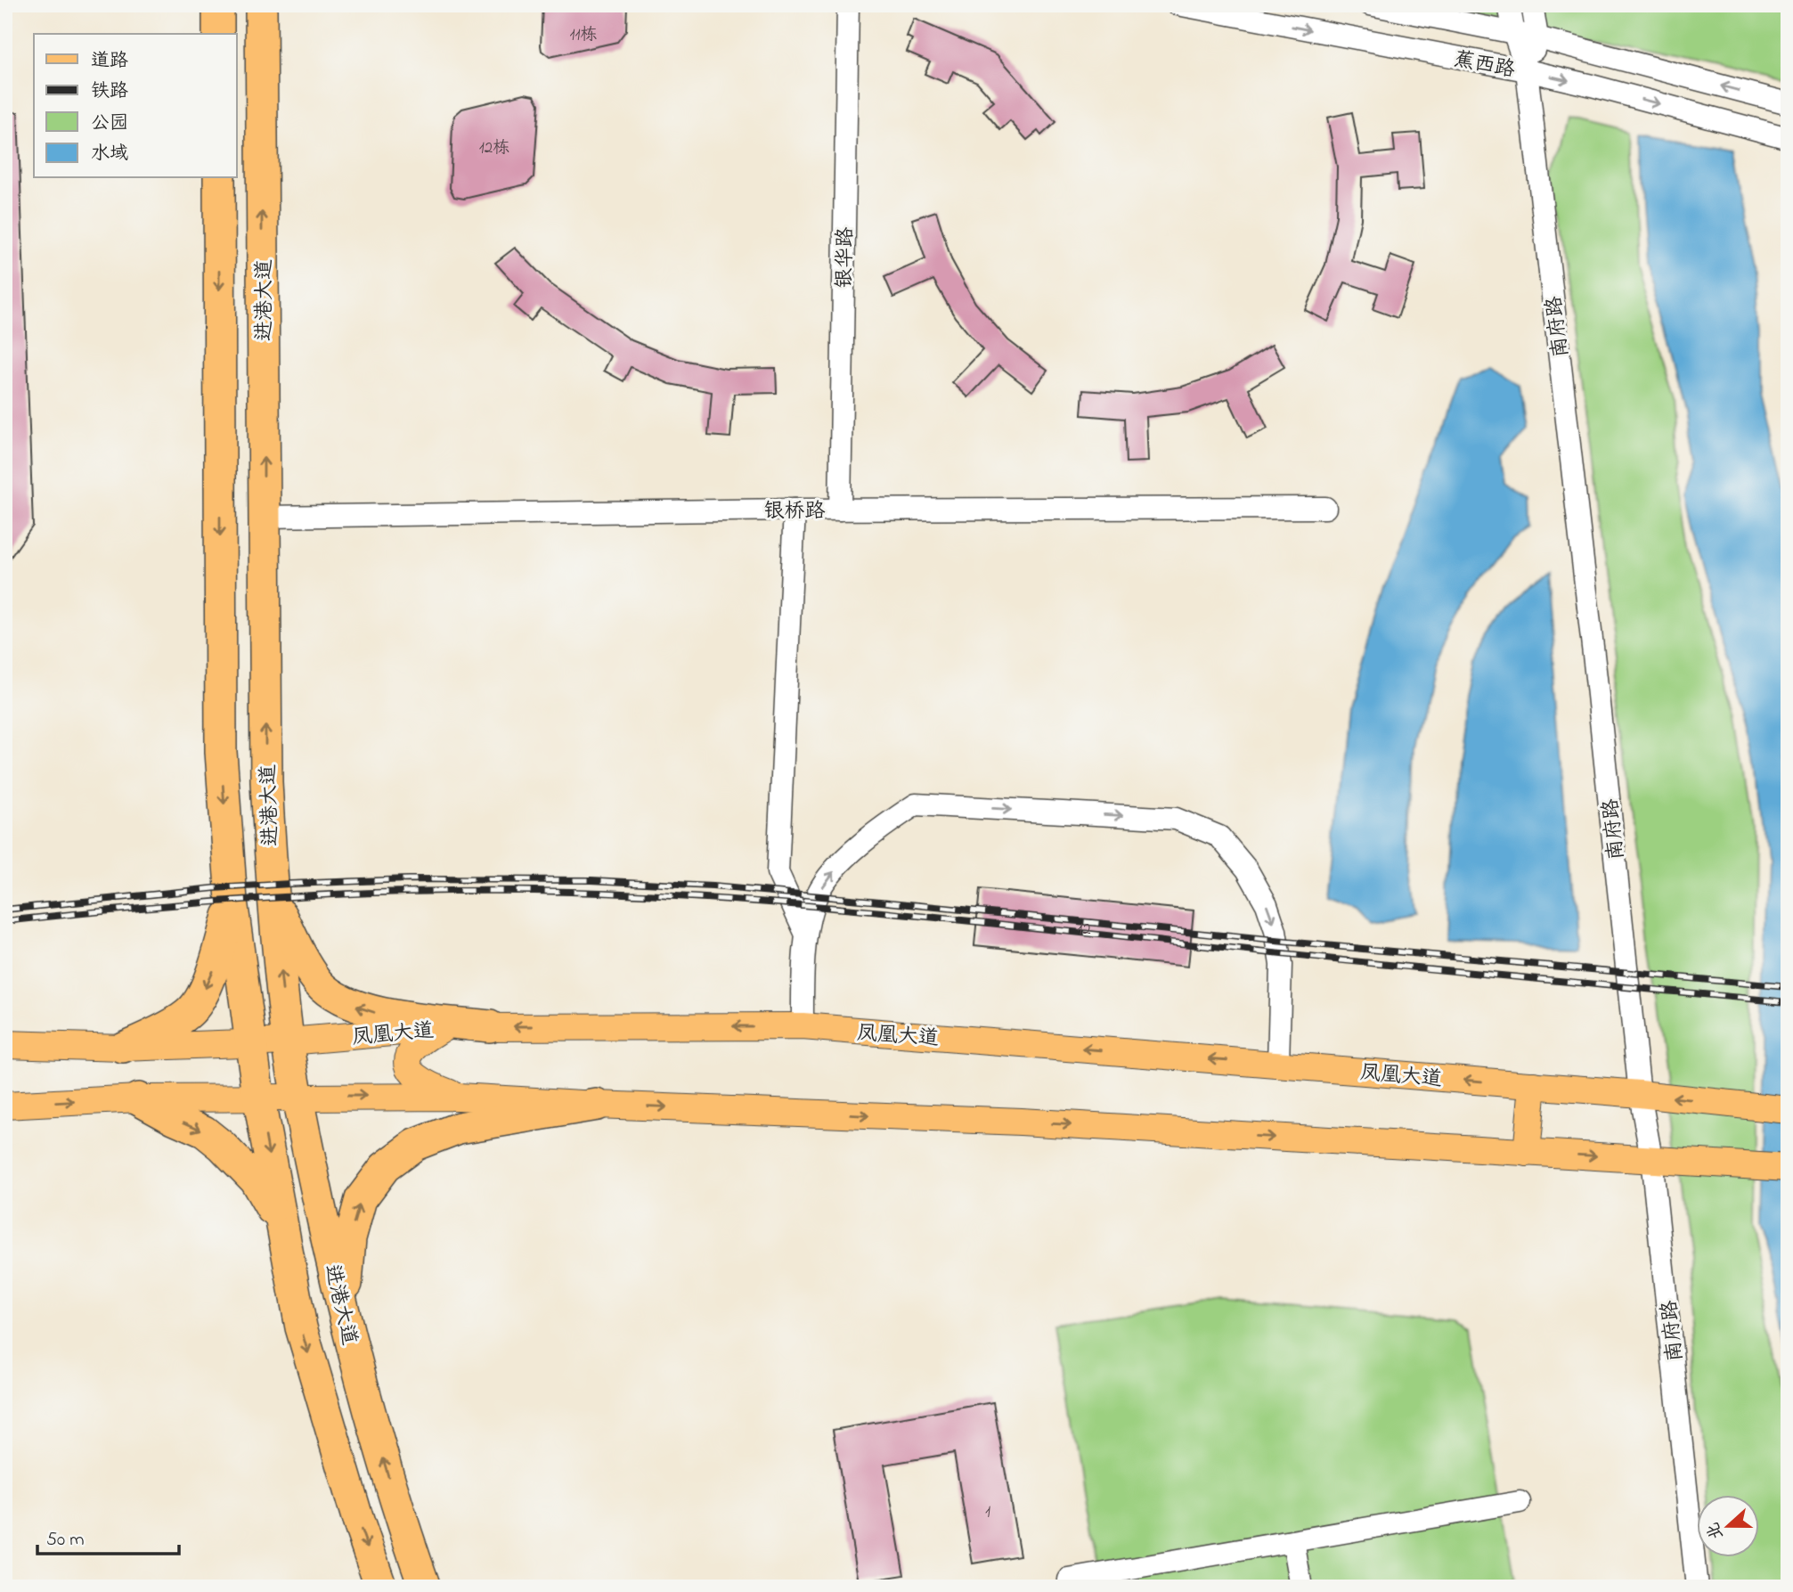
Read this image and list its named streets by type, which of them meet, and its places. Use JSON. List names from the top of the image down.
{
  "streets": {
    "highway": ["进港大道"],
    "main road": ["凤凰大道"],
    "street": [
      "蕉西路",
      "银华路",
      "南府路",
      "银桥路"
    ]
  },
  "crossings": [
    ["蕉西路", "南府路"],
    ["银华路", "银桥路"],
    ["进港大道", "银桥路"],
    ["进港大道", "凤凰大道"],
    ["南府路", "凤凰大道"]
  ],
  "house_numbers": [
    "11栋",
    "12栋",
    "12",
    "1"
  ],
  "legend": [
    "道路",
    "铁路",
    "公园",
    "水域"
  ],
  "scale_bar": "50 m",
  "north": "left"
}
